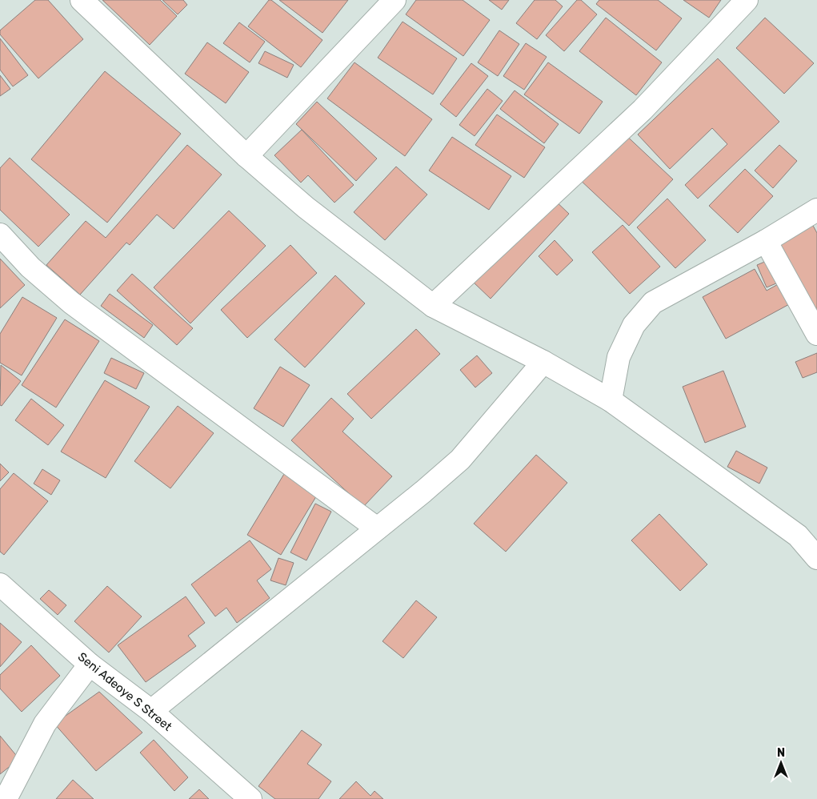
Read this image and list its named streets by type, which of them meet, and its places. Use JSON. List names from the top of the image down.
{
  "streets": {
    "street": ["Seni Adeoye S Street"]
  },
  "north": "top"
}
